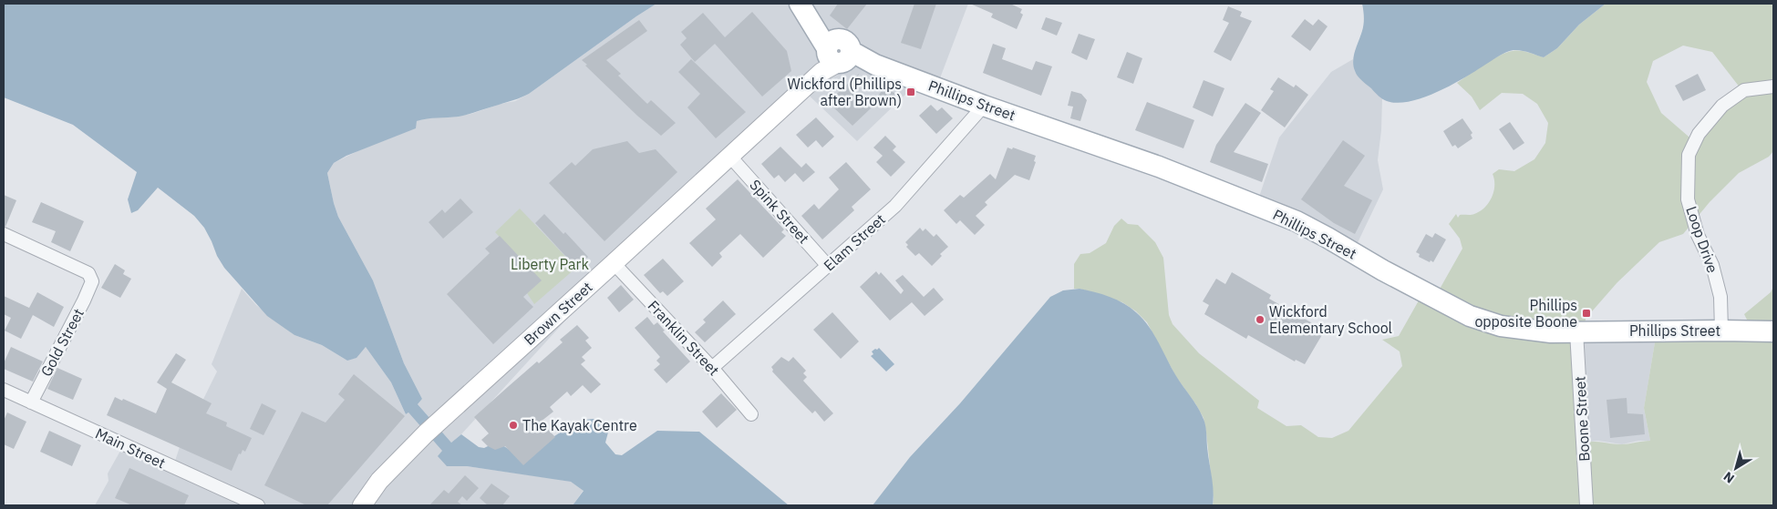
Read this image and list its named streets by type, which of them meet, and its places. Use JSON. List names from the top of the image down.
{
  "streets": {
    "main road": ["Phillips Street", "Brown Street"],
    "street": [
      "Spink Street",
      "Loop Drive",
      "Elam Street",
      "Franklin Street",
      "Gold Street",
      "Boone Street",
      "Main Street"
    ]
  },
  "crossings": [
    ["Phillips Street", "Loop Drive"],
    ["Phillips Street", "Elam Street"],
    ["Phillips Street", "Brown Street"],
    ["Phillips Street", "Boone Street"],
    ["Spink Street", "Elam Street"],
    ["Spink Street", "Brown Street"],
    ["Elam Street", "Franklin Street"],
    ["Brown Street", "Franklin Street"],
    ["Gold Street", "Main Street"]
  ],
  "parks": ["Liberty Park"],
  "places": {
    "transit": ["Wickford (Phillips after Brown)", "Phillips opposite Boone"],
    "other": ["Wickford Elementary School", "The Kayak Centre"]
  },
  "north": "bottom left"
}
